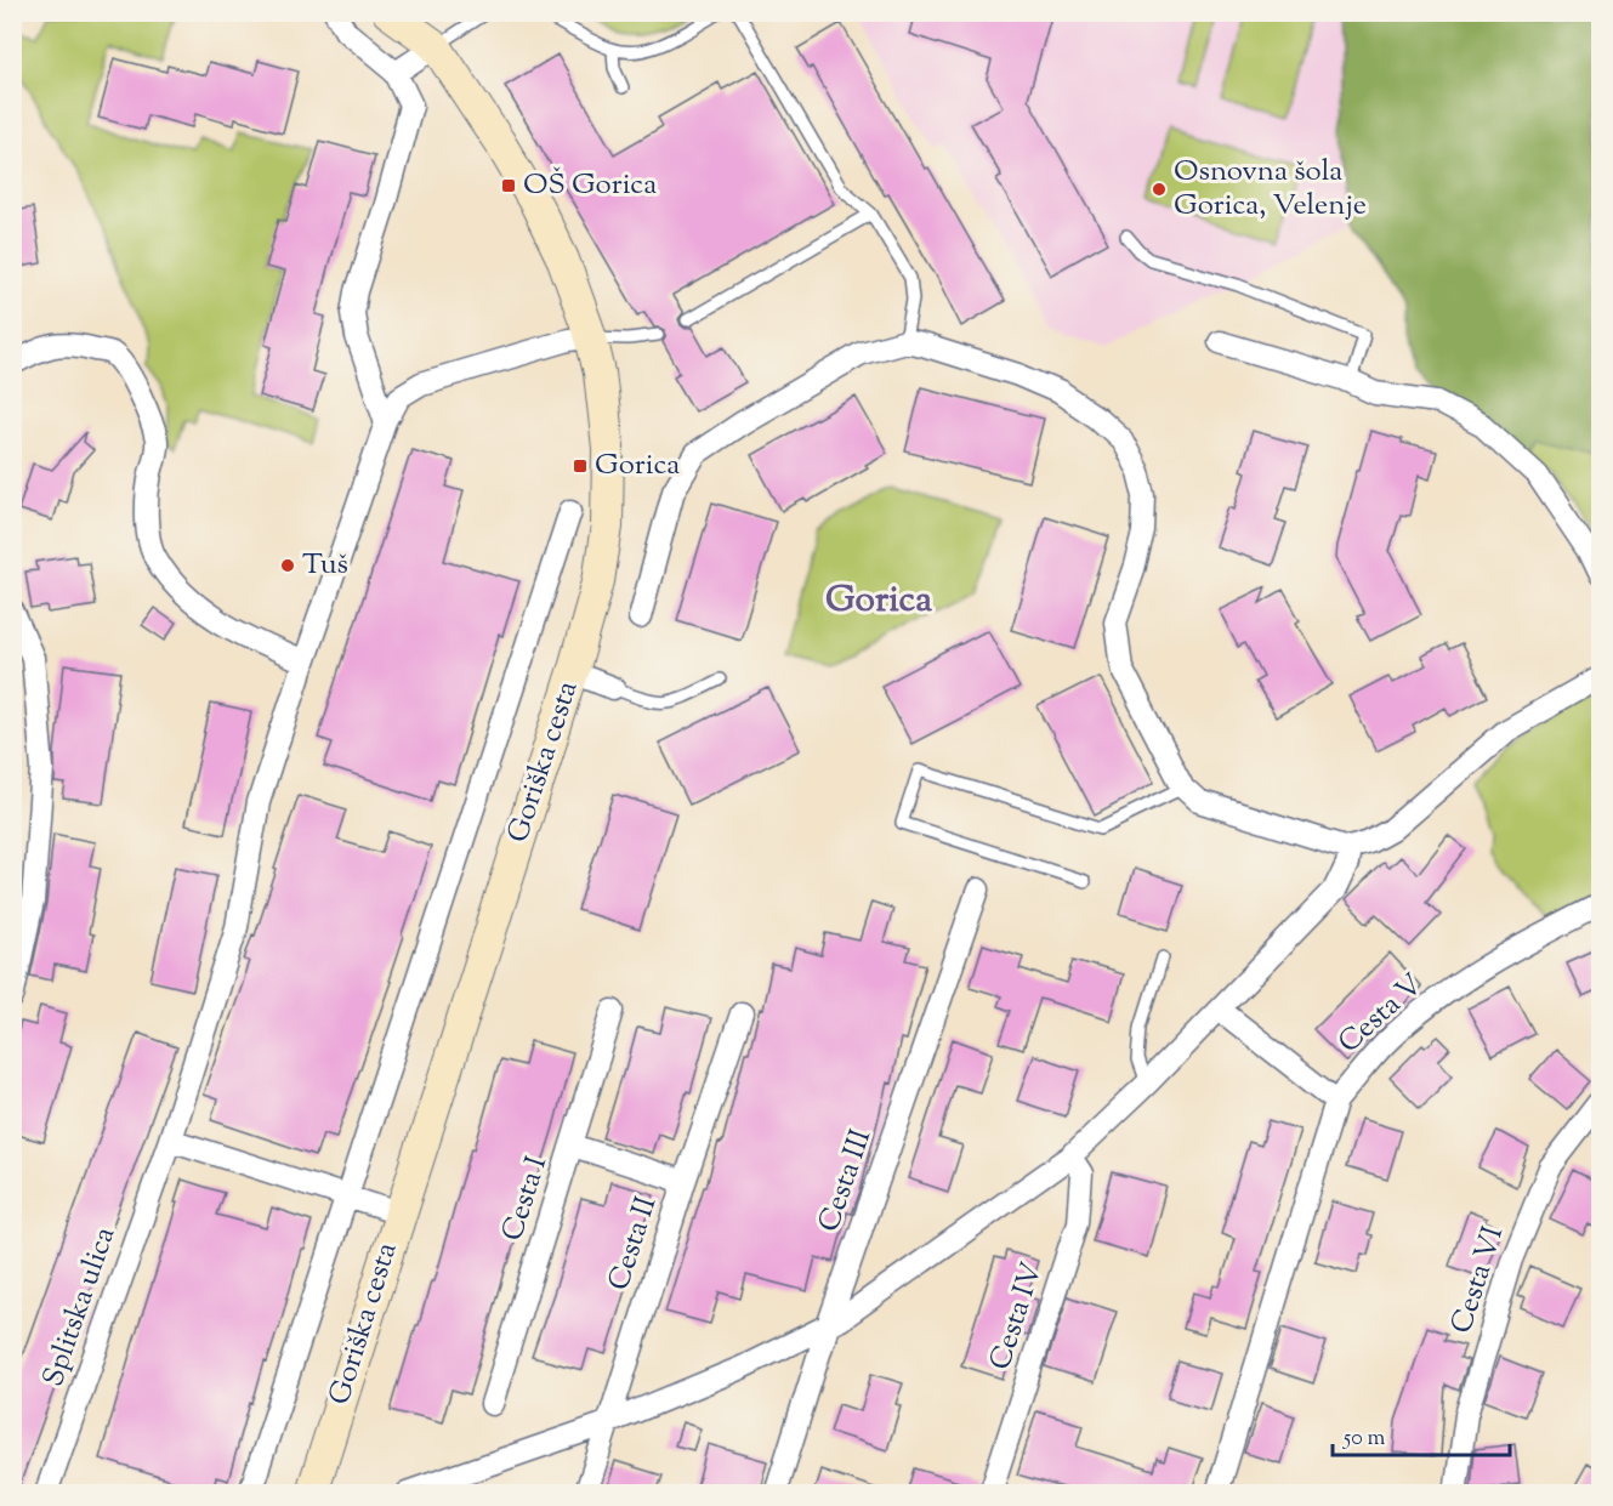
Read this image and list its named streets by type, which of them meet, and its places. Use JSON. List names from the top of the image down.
{
  "streets": {
    "street": [
      "Goriška cesta",
      "Cesta V",
      "Cesta III",
      "Cesta I",
      "Cesta II",
      "Cesta VI",
      "Splitska ulica",
      "Cesta IV"
    ]
  },
  "crossings": [
    ["Goriška cesta", "Splitska ulica"]
  ],
  "districts": ["Gorica"],
  "places": {
    "transit": ["OŠ Gorica", "Gorica"],
    "other": ["Osnovna šola Gorica, Velenje", "Tuš"]
  },
  "scale_bar": "50 m"
}
